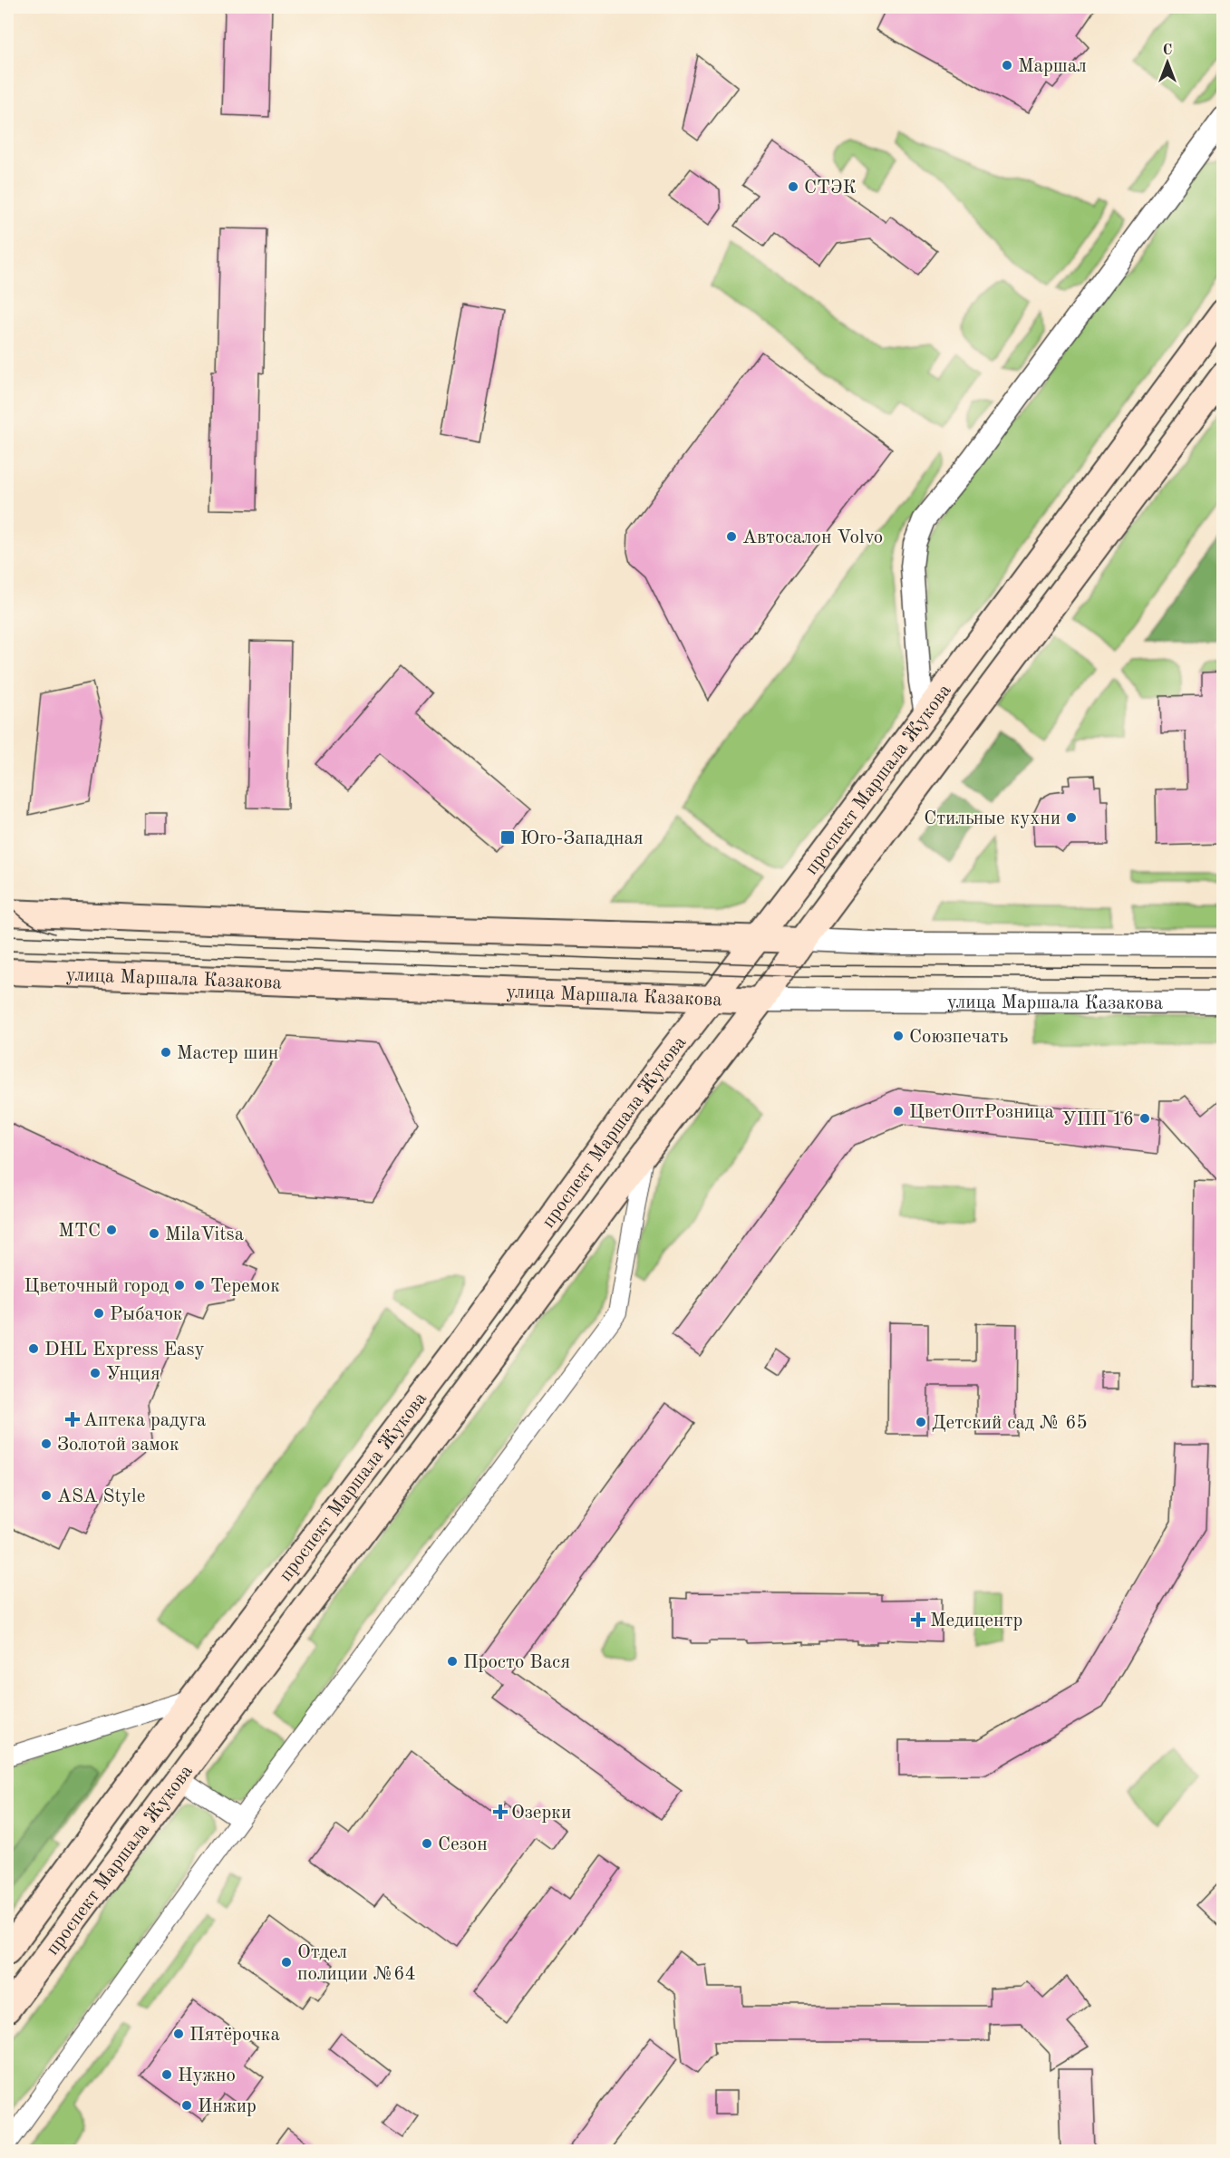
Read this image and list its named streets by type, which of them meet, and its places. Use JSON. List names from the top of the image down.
{
  "streets": {
    "main road": ["проспект Маршала Жукова", "улица Маршала Казакова"]
  },
  "crossings": [
    ["проспект Маршала Жукова", "улица Маршала Казакова"]
  ],
  "places": {
    "other": [
      "Маршал",
      "СТЭК",
      "Автосалон Volvo",
      "Стильные кухни",
      "Союзпечать",
      "Мастер шин",
      "ЦветОптРозница",
      "УПП 16",
      "МТС",
      "MilaVitsa",
      "Цветочный город",
      "Теремок",
      "Рыбачок",
      "DHL Express Easy",
      "Унция",
      "Детский сад № 65",
      "Золотой замок",
      "ASA Style",
      "Просто Вася",
      "Сезон",
      "Отдел полиции №64",
      "Пятёрочка",
      "Нужно",
      "Инжир"
    ],
    "transit": ["Юго-Западная"],
    "health": ["Аптека радуга", "Медицентр", "Озерки"]
  },
  "north": "top"
}
